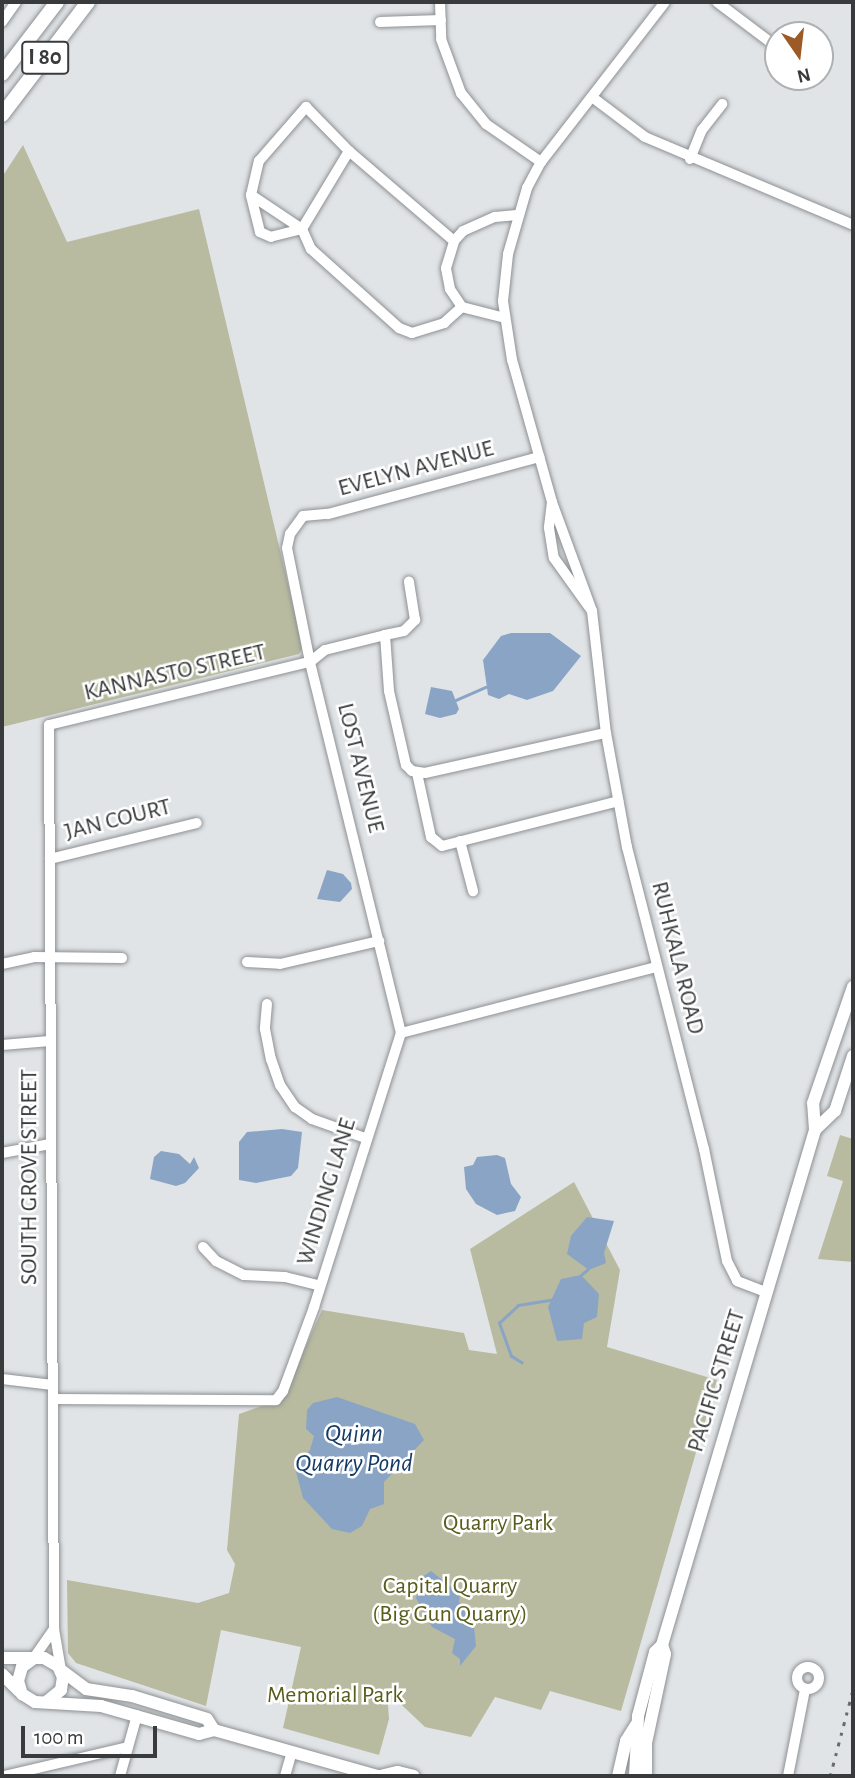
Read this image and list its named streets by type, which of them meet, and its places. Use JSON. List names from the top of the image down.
{
  "streets": {
    "highway": ["I 80"],
    "main road": ["PACIFIC STREET"],
    "street": [
      "EVELYN AVENUE",
      "KANNASTO STREET",
      "LOST AVENUE",
      "JAN COURT",
      "RUHKALA ROAD",
      "SOUTH GROVE STREET",
      "WINDING LANE"
    ]
  },
  "crossings": [
    ["EVELYN AVENUE", "LOST AVENUE"],
    ["EVELYN AVENUE", "RUHKALA ROAD"],
    ["KANNASTO STREET", "LOST AVENUE"],
    ["KANNASTO STREET", "SOUTH GROVE STREET"],
    ["LOST AVENUE", "WINDING LANE"],
    ["JAN COURT", "SOUTH GROVE STREET"],
    ["RUHKALA ROAD", "PACIFIC STREET"],
    ["SOUTH GROVE STREET", "WINDING LANE"]
  ],
  "water": ["Quinn Quarry Pond"],
  "parks": ["Quarry Park", "Capital Quarry (Big Gun Quarry)", "Memorial Park"],
  "scale_bar": "100 m",
  "north": "bottom"
}
